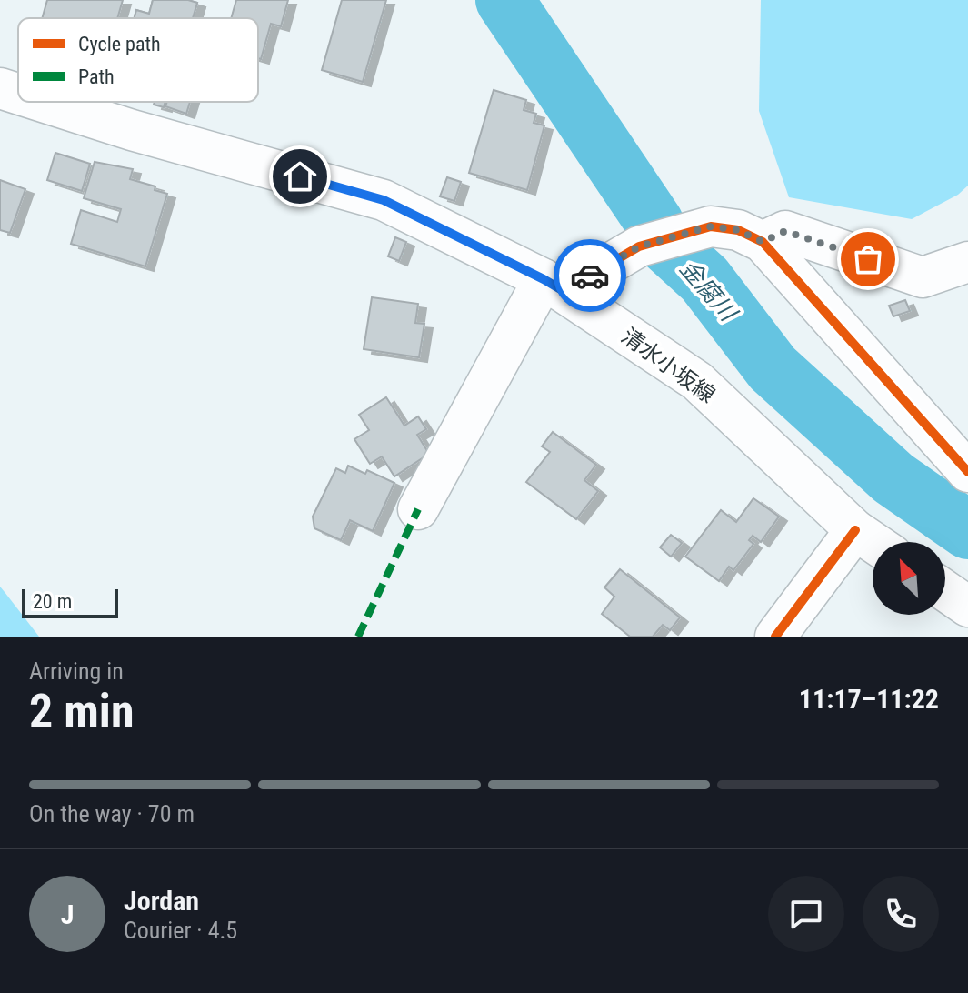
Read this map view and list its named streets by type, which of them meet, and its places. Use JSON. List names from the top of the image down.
{
  "streets": {
    "main road": ["清水小坂線"]
  },
  "water": ["金腐川"],
  "legend": ["Cycle path", "Path"],
  "scale_bar": "20 m",
  "north": "top left",
  "page": {
    "scale": "20 m",
    "heading": ["2 min", "Arriving in", "11:17–11:22"],
    "panel": ["Jordan", "Courier · 4.5"],
    "bar": "On the way · 70 m",
    "round": "J"
  }
}
